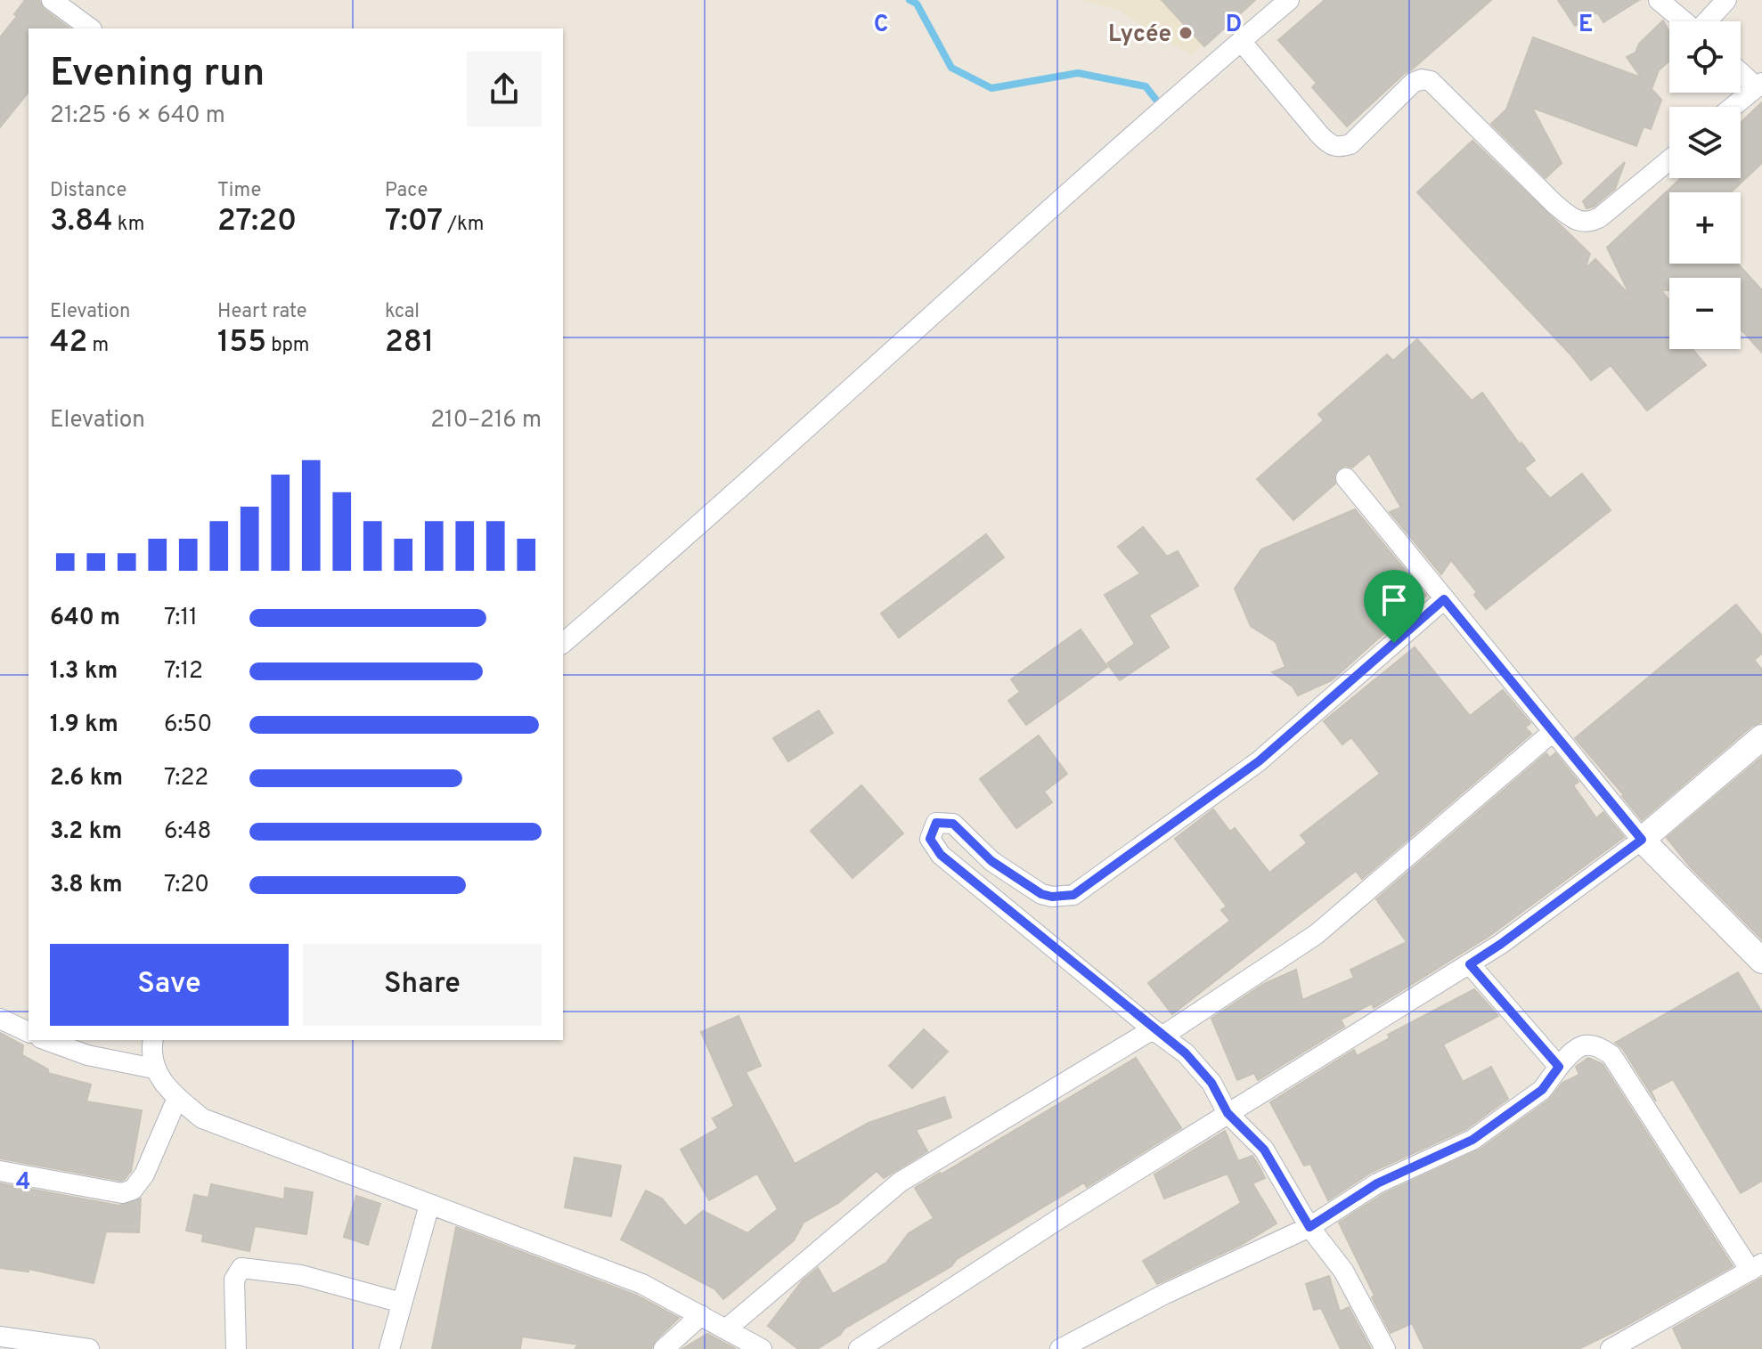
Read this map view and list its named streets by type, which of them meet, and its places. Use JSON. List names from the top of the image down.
{
  "places": ["Lycée"],
  "page": {
    "map_buttons": ["+", "−"],
    "heading": ["Evening run", "21:25 · 6 × 640 m"],
    "stats": [
      ["Distance", "3.84 km"],
      ["Time", "27:20"],
      ["Pace", "7:07 /km"],
      ["Elevation", "42 m"],
      ["Heart rate", "155 bpm"],
      ["kcal", "281"]
    ],
    "chart": ["Elevation", "210–216 m"],
    "list": [
      {
        "name": "640 m",
        "note": "7:11"
      },
      {
        "name": "1.3 km",
        "note": "7:12"
      },
      {
        "name": "1.9 km",
        "note": "6:50"
      },
      {
        "name": "2.6 km",
        "note": "7:22"
      },
      {
        "name": "3.2 km",
        "note": "6:48"
      },
      {
        "name": "3.8 km",
        "note": "7:20"
      }
    ],
    "buttons": ["Save", "Share"]
  },
  "grid": {
    "columns": ["C", "D", "E"],
    "rows": ["4"]
  }
}
